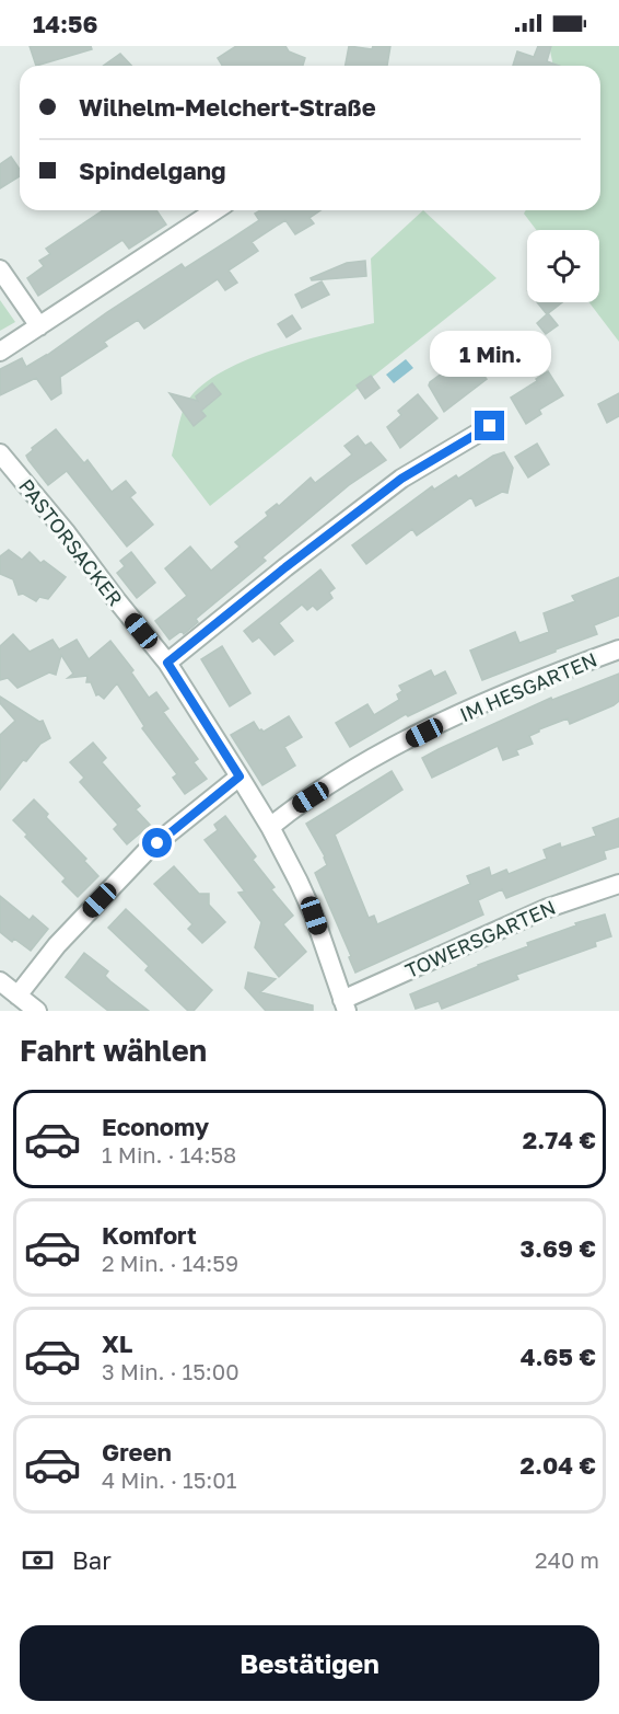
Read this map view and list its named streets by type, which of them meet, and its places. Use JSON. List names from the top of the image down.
{
  "streets": {
    "street": ["PASTORSACKER", "IM HESGARTEN", "TOWERSGARTEN"]
  },
  "crossings": [
    ["PASTORSACKER", "IM HESGARTEN"],
    ["PASTORSACKER", "TOWERSGARTEN"]
  ],
  "page": {
    "status": "14:56",
    "banner": ["Wilhelm-Melchert-Straße", "Spindelgang"],
    "bubble": "1 Min.",
    "heading": "Fahrt wählen",
    "list": [
      {
        "name": "Economy",
        "note": "1 Min. · 14:58",
        "value": "2.74 €"
      },
      {
        "name": "Komfort",
        "note": "2 Min. · 14:59",
        "value": "3.69 €"
      },
      {
        "name": "XL",
        "note": "3 Min. · 15:00",
        "value": "4.65 €"
      },
      {
        "name": "Green",
        "note": "4 Min. · 15:01",
        "value": "2.04 €"
      }
    ],
    "pay": ["Bar", "240 m"],
    "buttons": "Bestätigen"
  }
}
